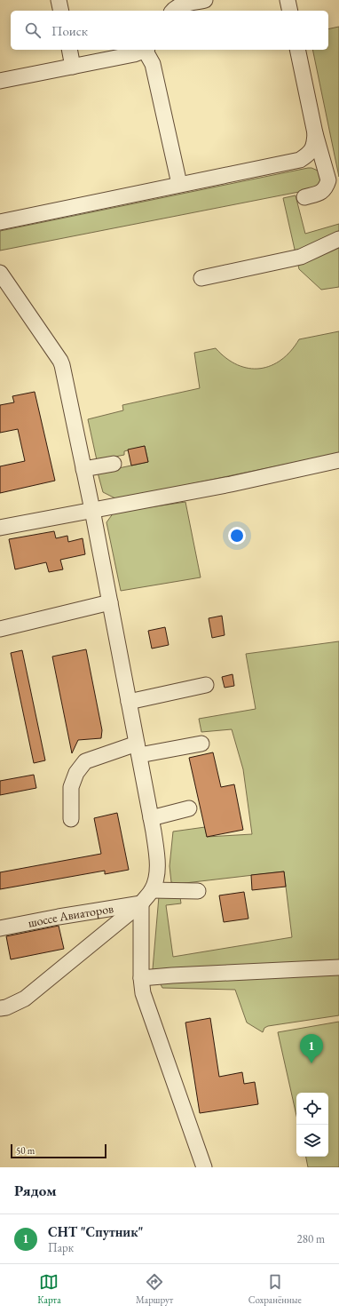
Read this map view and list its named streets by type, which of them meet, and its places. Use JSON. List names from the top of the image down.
{
  "streets": {
    "lane": ["шоссе Авиаторов"]
  },
  "scale_bar": "50 m",
  "page": {
    "search": "Поиск",
    "pins": "1",
    "scale": "50 m",
    "heading": "Рядом",
    "list": [
      {
        "mark": "1",
        "name": "СНТ \"Спутник\"",
        "note": "Парк",
        "value": "280 m"
      }
    ],
    "nav": ["Карта", "Маршрут", "Сохранённые"]
  }
}
